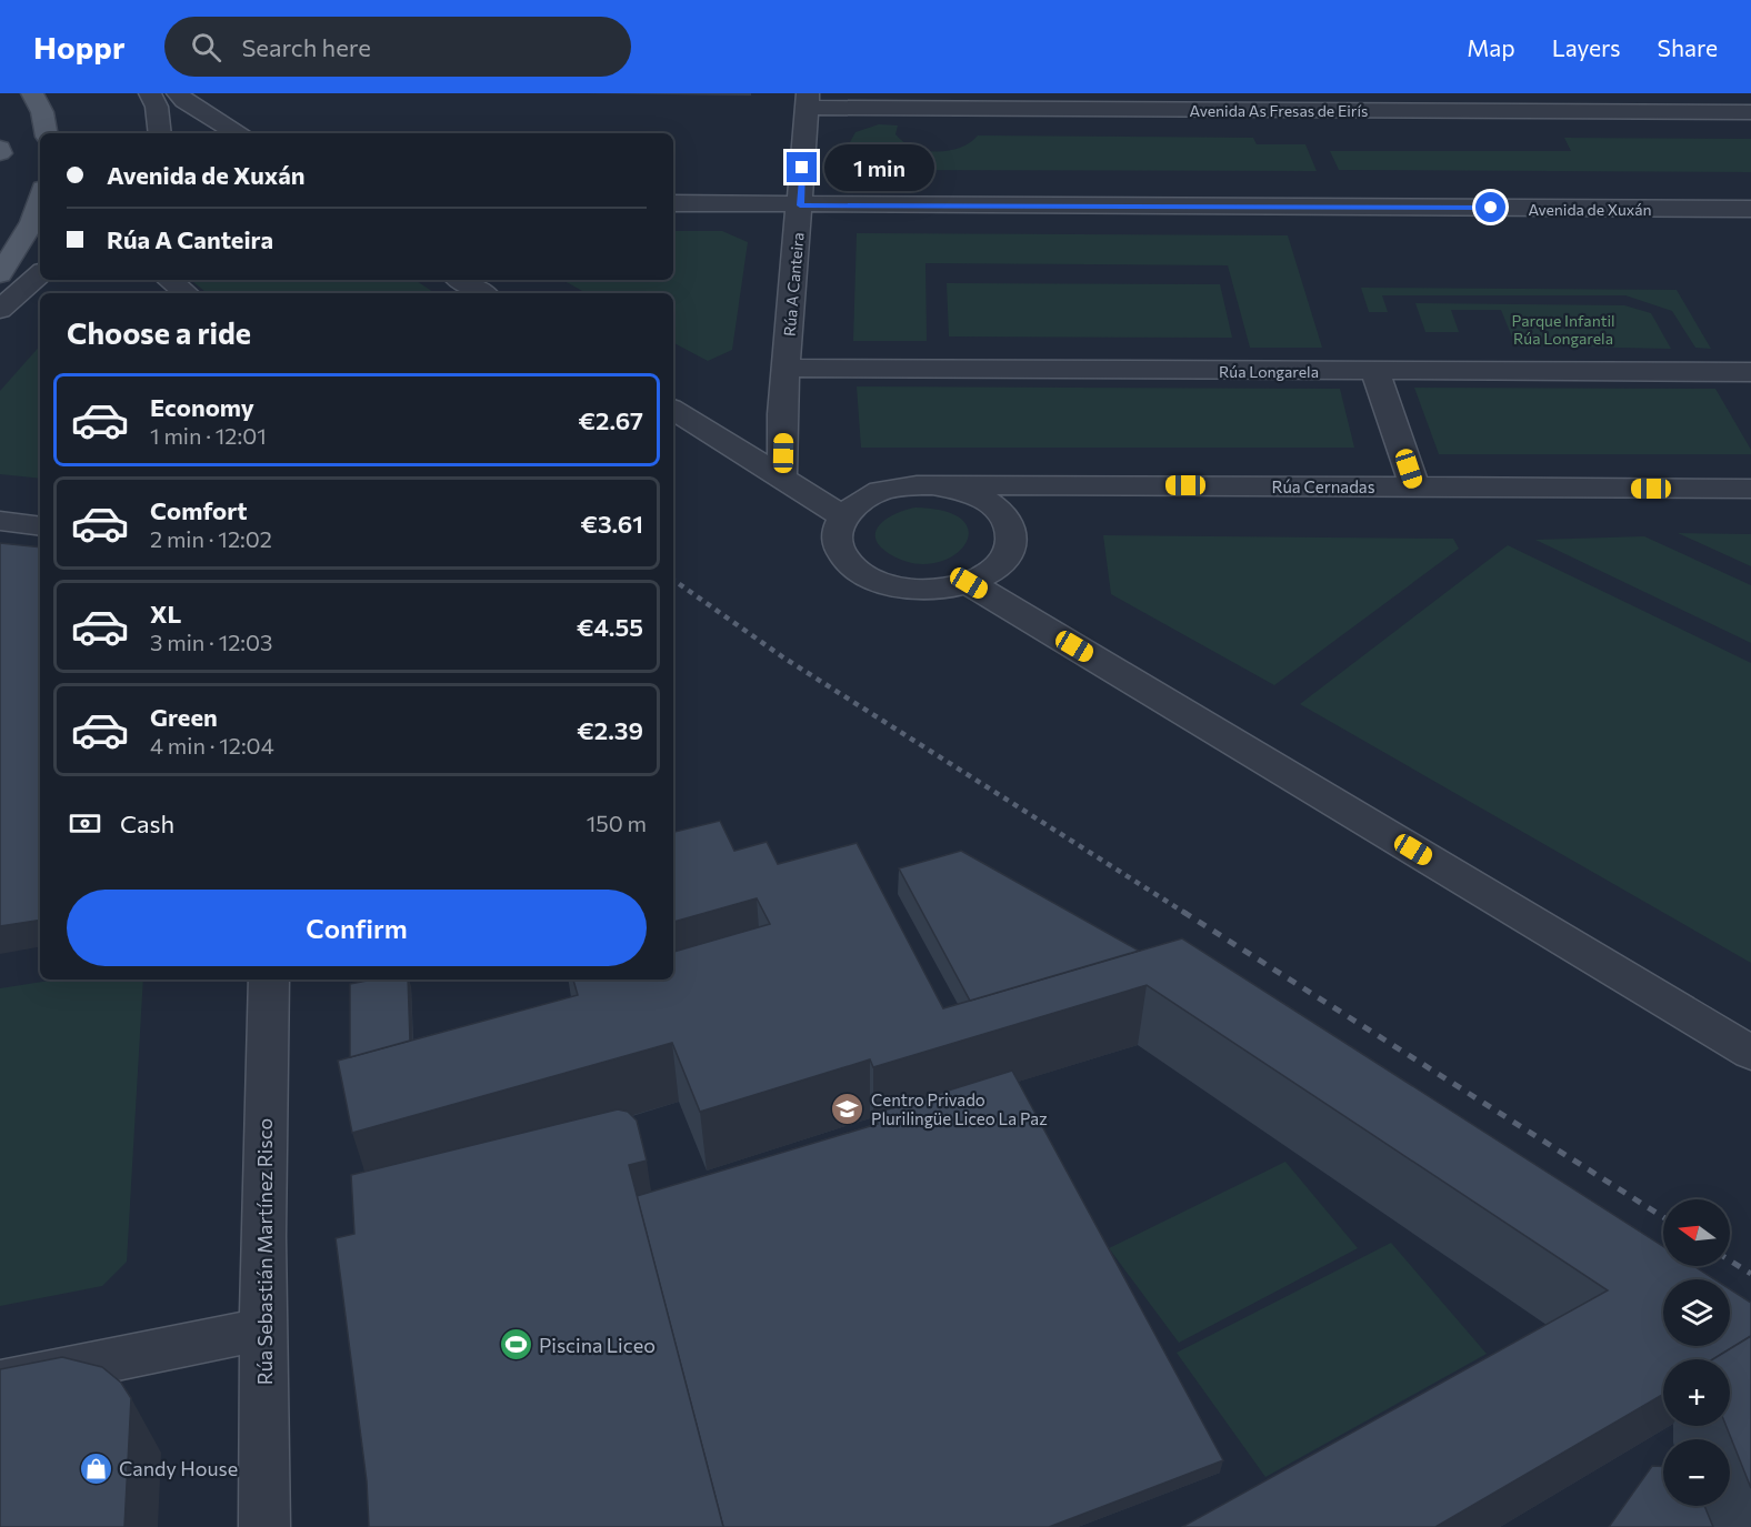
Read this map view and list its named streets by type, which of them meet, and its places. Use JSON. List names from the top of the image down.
{
  "streets": {
    "street": [
      "Avenida As Fresas de Eirís",
      "Avenida de Xuxán",
      "Rúa A Canteira",
      "Rúa Longarela",
      "Rúa Cernadas",
      "Rúa Sebastián Martínez Risco"
    ]
  },
  "crossings": [
    ["Avenida As Fresas de Eirís", "Rúa A Canteira"],
    ["Avenida de Xuxán", "Rúa A Canteira"],
    ["Rúa A Canteira", "Rúa Longarela"]
  ],
  "parks": ["Parque Infantil Rúa Longarela"],
  "places": {
    "school or university": ["Centro Privado Plurilingüe Liceo La Paz"],
    "sports": ["Piscina Liceo"],
    "shop": ["Candy House"]
  },
  "north": "left",
  "page": {
    "header": "Hoppr",
    "search": "Search here",
    "nav": ["Map", "Layers", "Share"],
    "banner": ["Avenida de Xuxán", "Rúa A Canteira"],
    "bubble": "1 min",
    "heading": "Choose a ride",
    "list": [
      {
        "name": "Economy",
        "note": "1 min · 12:01",
        "value": "€2.67"
      },
      {
        "name": "Comfort",
        "note": "2 min · 12:02",
        "value": "€3.61"
      },
      {
        "name": "XL",
        "note": "3 min · 12:03",
        "value": "€4.55"
      },
      {
        "name": "Green",
        "note": "4 min · 12:04",
        "value": "€2.39"
      }
    ],
    "pay": ["Cash", "150 m"],
    "buttons": "Confirm",
    "map_buttons": ["+", "−"]
  }
}
